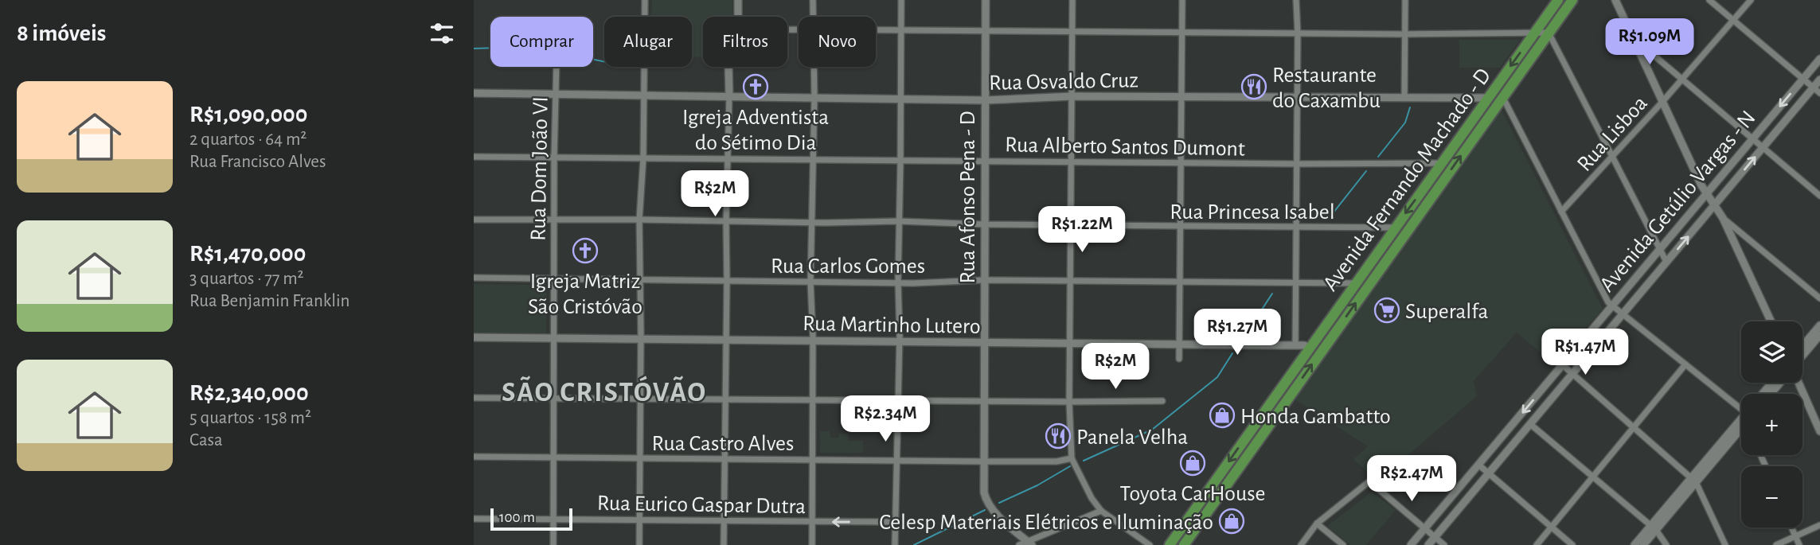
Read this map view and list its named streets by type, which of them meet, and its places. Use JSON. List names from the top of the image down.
{
  "streets": {
    "main road": ["Avenida Fernando Machado - D"],
    "street": [
      "Rua Osvaldo Cruz",
      "Rua Lisboa",
      "Rua Alberto Santos Dumont",
      "Rua Dom João VI",
      "Rua Afonso Pena - D",
      "Avenida Getúlio Vargas - N",
      "Rua Princesa Isabel",
      "Rua Carlos Gomes",
      "Rua Martinho Lutero",
      "Rua Castro Alves",
      "Rua Eurico Gaspar Dutra"
    ]
  },
  "crossings": [
    ["Rua Osvaldo Cruz", "Rua Dom João VI"],
    ["Rua Osvaldo Cruz", "Avenida Fernando Machado - D"],
    ["Rua Osvaldo Cruz", "Rua Afonso Pena - D"],
    ["Rua Alberto Santos Dumont", "Rua Dom João VI"],
    ["Rua Alberto Santos Dumont", "Avenida Fernando Machado - D"],
    ["Rua Alberto Santos Dumont", "Rua Afonso Pena - D"],
    ["Rua Dom João VI", "Rua Princesa Isabel"],
    ["Rua Dom João VI", "Rua Carlos Gomes"],
    ["Rua Dom João VI", "Rua Martinho Lutero"],
    ["Rua Dom João VI", "Rua Castro Alves"],
    ["Rua Dom João VI", "Rua Eurico Gaspar Dutra"],
    ["Avenida Fernando Machado - D", "Rua Princesa Isabel"],
    ["Avenida Fernando Machado - D", "Rua Carlos Gomes"],
    ["Avenida Fernando Machado - D", "Rua Martinho Lutero"],
    ["Rua Afonso Pena - D", "Rua Princesa Isabel"],
    ["Rua Afonso Pena - D", "Rua Carlos Gomes"],
    ["Rua Afonso Pena - D", "Rua Martinho Lutero"],
    ["Rua Afonso Pena - D", "Rua Castro Alves"]
  ],
  "districts": ["SÃO CRISTÓVÃO"],
  "places": {
    "church": ["Igreja Adventista do Sétimo Dia", "Igreja Matriz São Cristóvão"],
    "restaurant": ["Restaurante do Caxambu", "Panela Velha"],
    "supermarket": ["Superalfa"],
    "shop": ["Honda Gambatto", "Toyota CarHouse", "Celesp Materiais Elétricos e Iluminação"]
  },
  "scale_bar": "100 m",
  "page": {
    "heading": "8 imóveis",
    "chip": [
      "Comprar",
      "Alugar",
      "Filtros",
      "Novo"
    ],
    "price": [
      "R$1.09M",
      "R$2M",
      "R$1.22M",
      "R$1.27M",
      "R$1.47M",
      "R$2M",
      "R$2.34M",
      "R$2.47M"
    ],
    "list": [
      {
        "name": "R$1,090,000",
        "note": "2 quartos · 64 m² · Rua Francisco Alves"
      },
      {
        "name": "R$1,470,000",
        "note": "3 quartos · 77 m² · Rua Benjamin Franklin"
      },
      {
        "name": "R$2,340,000",
        "note": "5 quartos · 158 m² · Casa"
      }
    ],
    "map_buttons": ["+", "−"],
    "scale": "100 m"
  }
}
